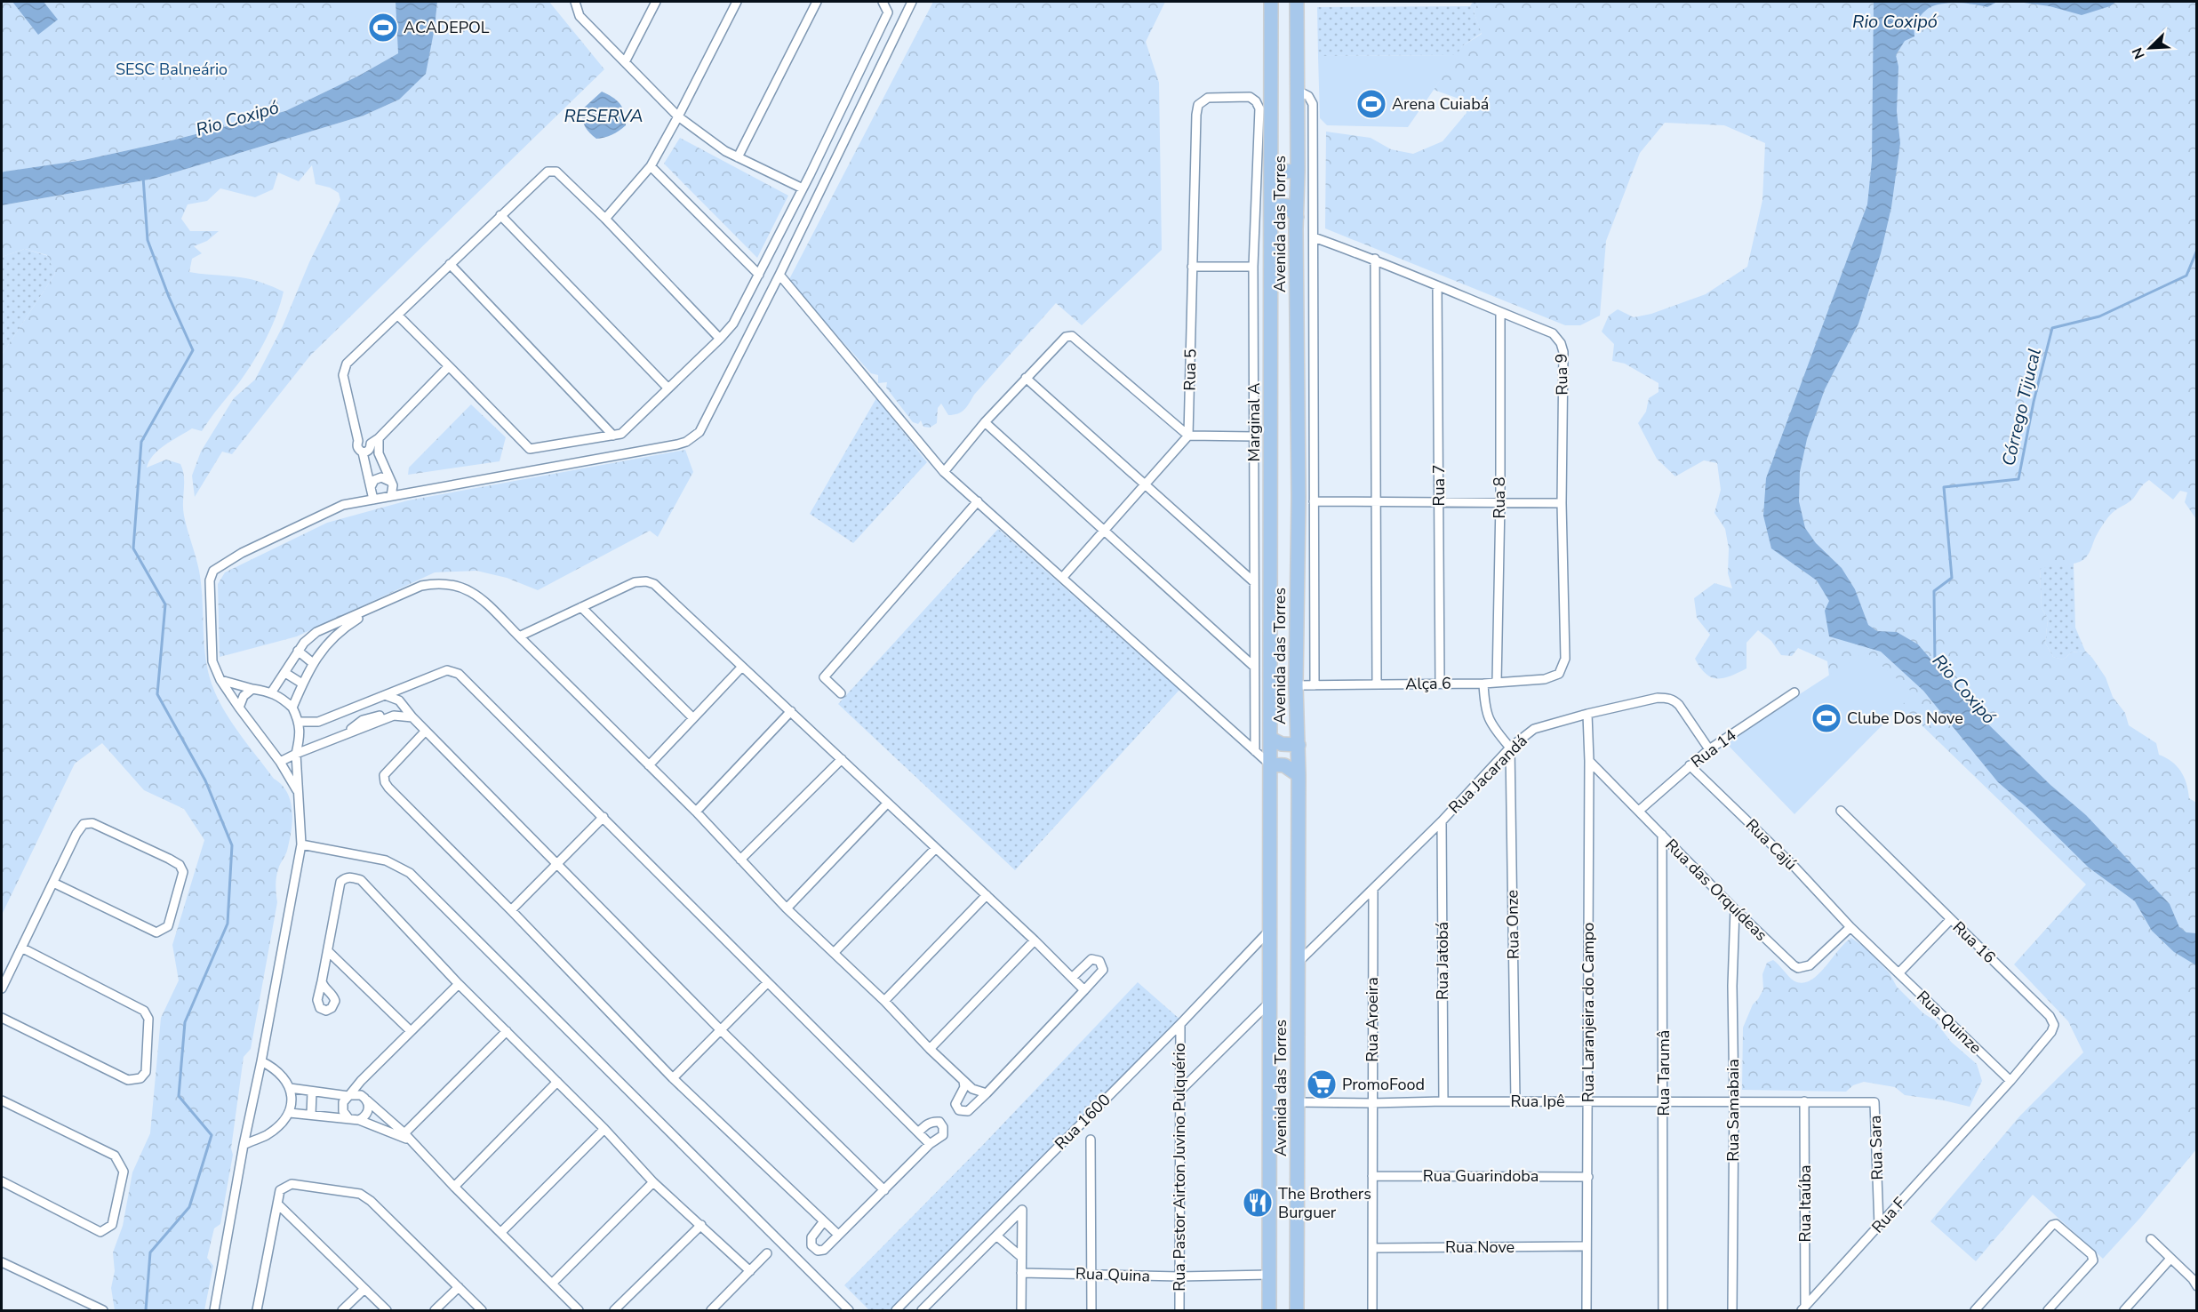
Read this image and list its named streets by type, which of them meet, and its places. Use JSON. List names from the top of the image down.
{
  "streets": {
    "main road": ["Avenida das Torres"],
    "street": [
      "Rua 5",
      "Rua 9",
      "Marginal A",
      "Rua 7",
      "Rua 8",
      "Alça 6",
      "Rua 14",
      "Rua Jacarandá",
      "Rua Cajú",
      "Rua das Orquídeas",
      "Rua Onze",
      "Rua 16",
      "Rua Jatobá",
      "Rua Laranjeira do Campo",
      "Rua Aroeira",
      "Rua Quinze",
      "Rua Tarumâ",
      "Rua Ipê",
      "Rua Samabaia",
      "Rua 1600",
      "Rua Sara",
      "Rua Pastor Airton Juvino Pulquério",
      "Rua Guarindoba",
      "Rua Itaúba",
      "Rua F",
      "Rua Nove",
      "Rua Quina"
    ]
  },
  "crossings": [
    ["Avenida das Torres", "Alça 6"],
    ["Avenida das Torres", "Rua Jacarandá"],
    ["Avenida das Torres", "Rua Ipê"],
    ["Avenida das Torres", "Rua 1600"],
    ["Avenida das Torres", "Rua Quina"],
    ["Rua 5", "Marginal A"],
    ["Rua 9", "Rua 7"],
    ["Rua 9", "Rua 8"],
    ["Rua 9", "Alça 6"],
    ["Rua 7", "Alça 6"],
    ["Rua 8", "Alça 6"],
    ["Rua 14", "Rua Jacarandá"],
    ["Rua 14", "Rua Cajú"],
    ["Rua 14", "Rua das Orquídeas"],
    ["Rua Jacarandá", "Rua Onze"],
    ["Rua Jacarandá", "Rua Jatobá"],
    ["Rua Jacarandá", "Rua Laranjeira do Campo"],
    ["Rua Jacarandá", "Rua Aroeira"],
    ["Rua Cajú", "Rua das Orquídeas"],
    ["Rua Cajú", "Rua Quinze"],
    ["Rua das Orquídeas", "Rua Laranjeira do Campo"],
    ["Rua das Orquídeas", "Rua Quinze"],
    ["Rua das Orquídeas", "Rua Tarumâ"],
    ["Rua das Orquídeas", "Rua Samabaia"],
    ["Rua Onze", "Rua Ipê"],
    ["Rua 16", "Rua Quinze"],
    ["Rua 16", "Rua F"],
    ["Rua Jatobá", "Rua Ipê"],
    ["Rua Laranjeira do Campo", "Rua Ipê"],
    ["Rua Laranjeira do Campo", "Rua Guarindoba"],
    ["Rua Laranjeira do Campo", "Rua Nove"],
    ["Rua Aroeira", "Rua Ipê"],
    ["Rua Aroeira", "Rua Guarindoba"],
    ["Rua Aroeira", "Rua Nove"],
    ["Rua Quinze", "Rua F"],
    ["Rua Tarumâ", "Rua Ipê"],
    ["Rua Ipê", "Rua Samabaia"],
    ["Rua Ipê", "Rua Sara"],
    ["Rua Ipê", "Rua Itaúba"],
    ["Rua 1600", "Rua Pastor Airton Juvino Pulquério"],
    ["Rua Sara", "Rua F"],
    ["Rua Pastor Airton Juvino Pulquério", "Rua Quina"],
    ["Rua Itaúba", "Rua F"]
  ],
  "water": ["Rio Coxipó", "RESERVA", "Córrego Tijucal"],
  "parks": ["SESC Balneário"],
  "places": {
    "sports": ["ACADEPOL", "Arena Cuiabá", "Clube Dos Nove"],
    "supermarket": ["PromoFood"],
    "restaurant": ["The Brothers Burguer"]
  },
  "north": "bottom left"
}
